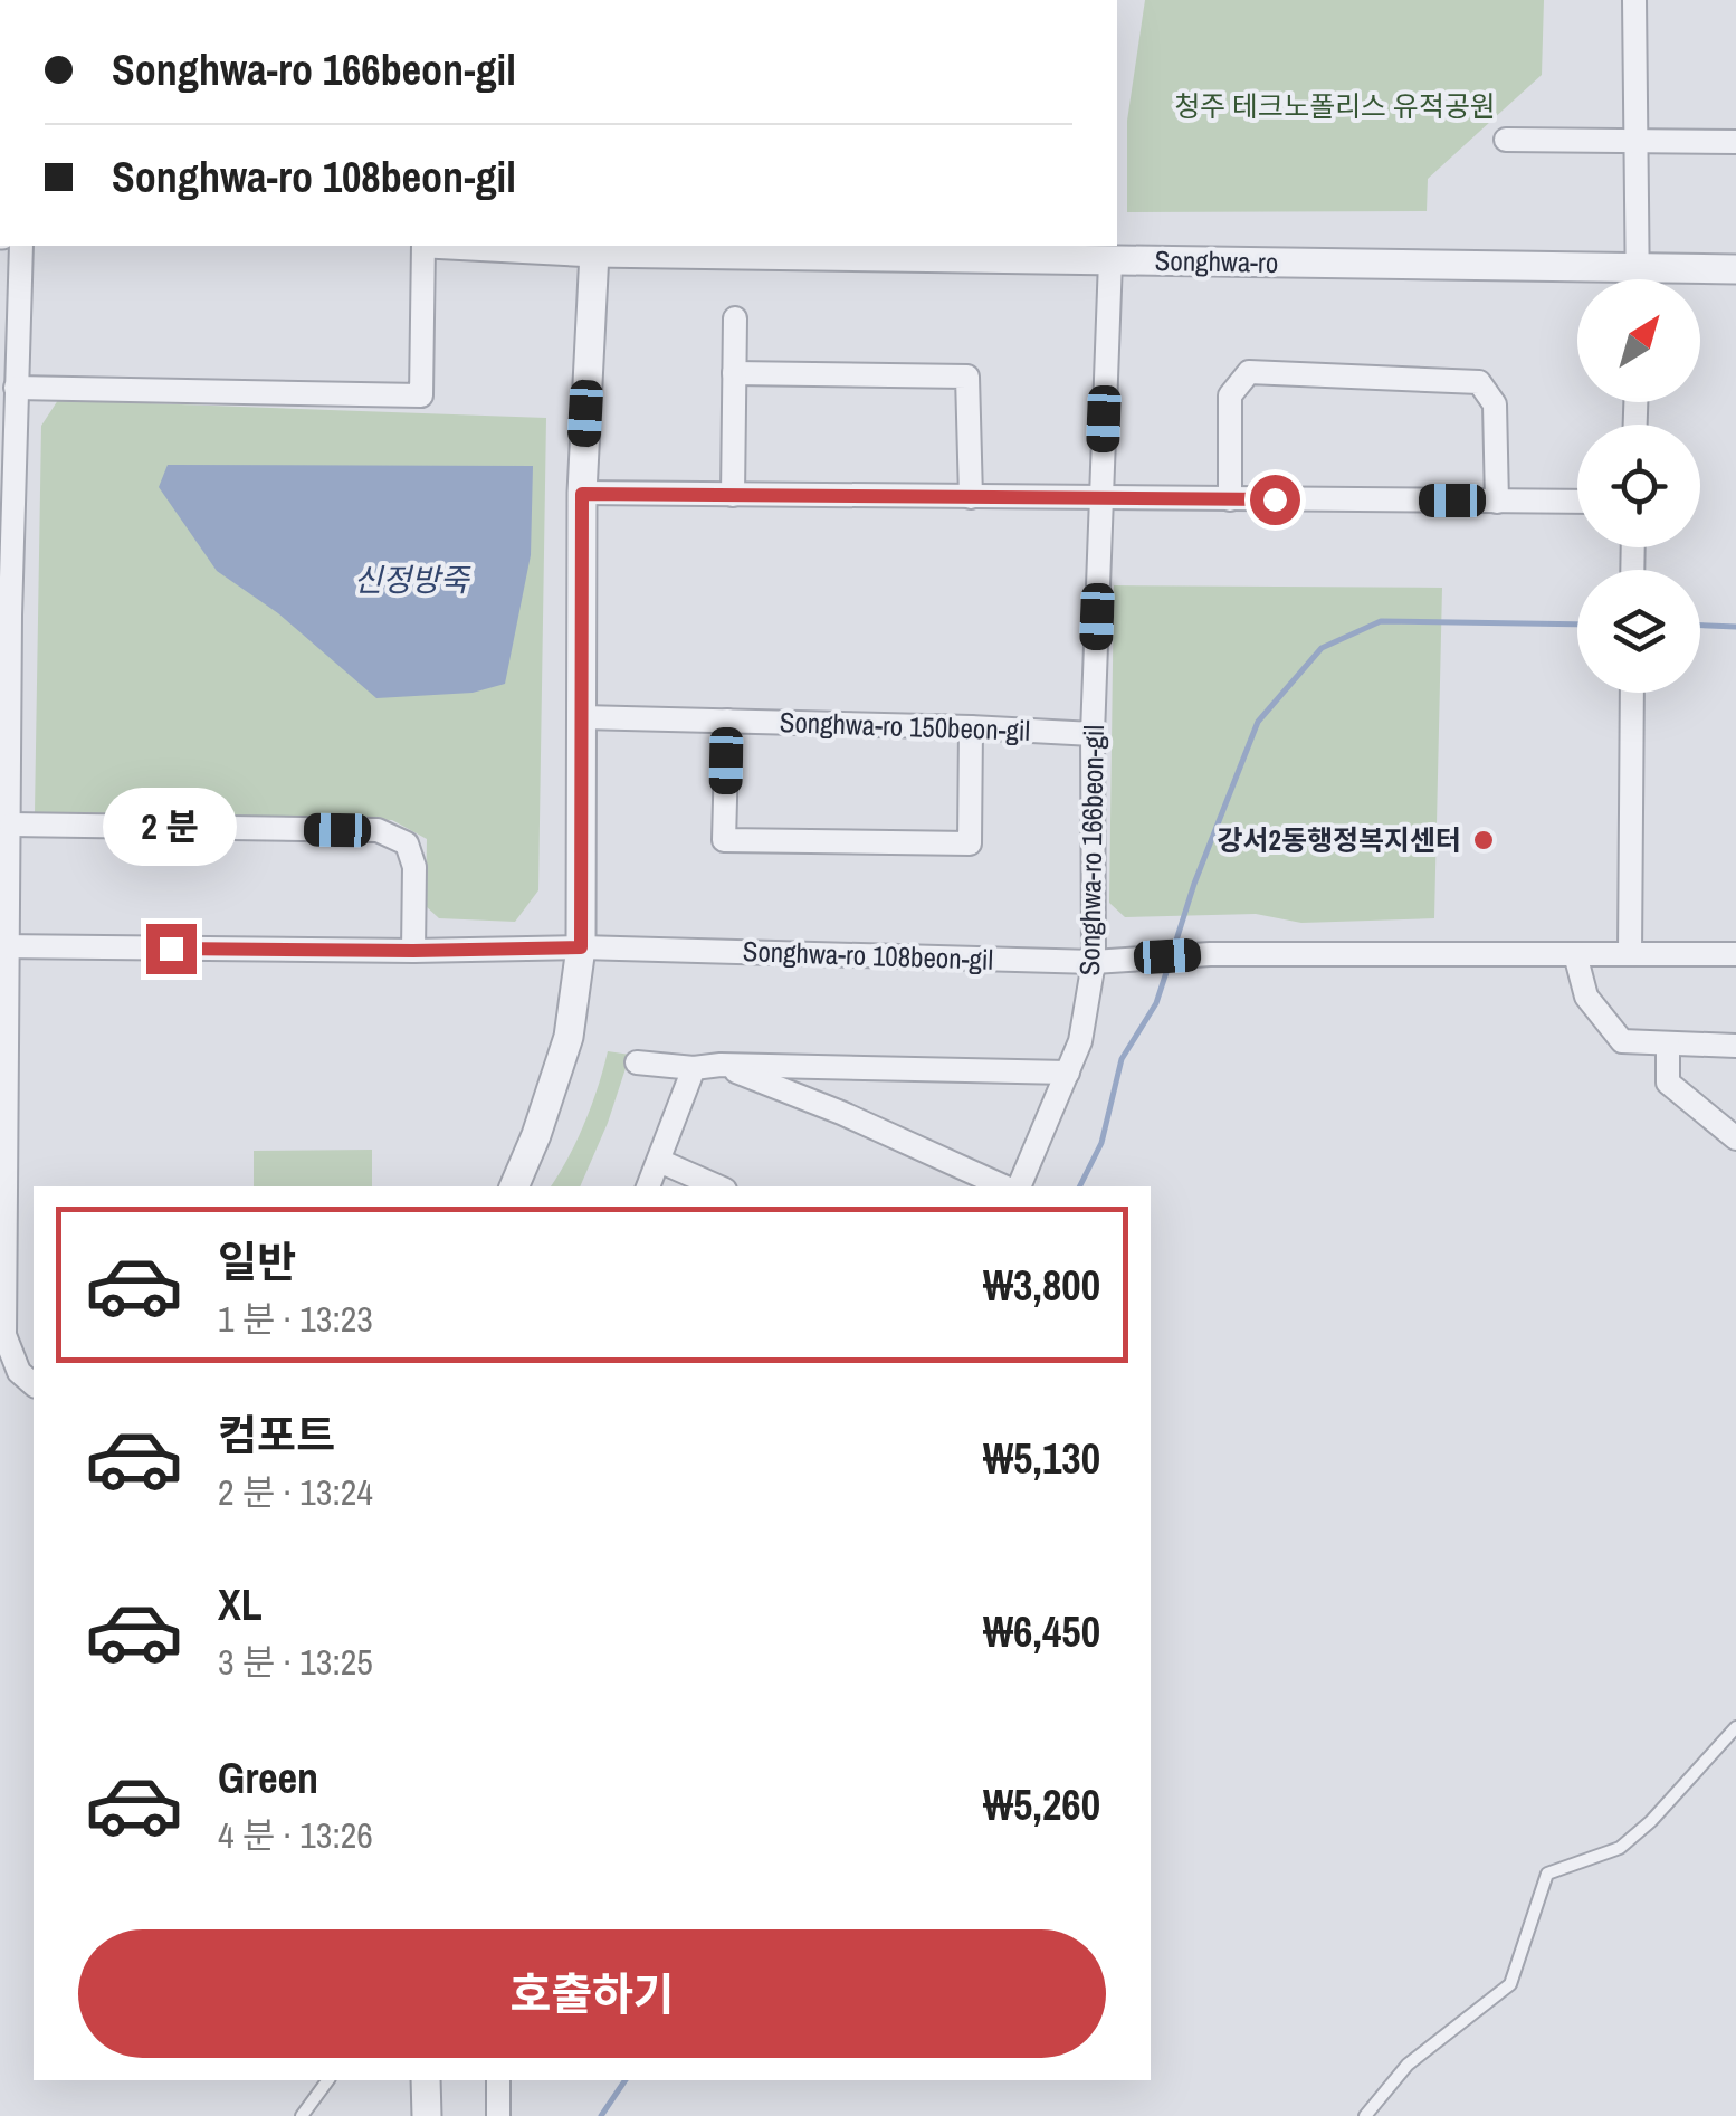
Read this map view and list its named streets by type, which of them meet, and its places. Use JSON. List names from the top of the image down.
{
  "streets": {
    "street": [
      "Songhwa-ro",
      "Songhwa-ro 150beon-gil",
      "Songhwa-ro 166beon-gil",
      "Songhwa-ro 108beon-gil"
    ]
  },
  "crossings": [
    ["Songhwa-ro", "Songhwa-ro 166beon-gil"],
    ["Songhwa-ro 150beon-gil", "Songhwa-ro 166beon-gil"],
    ["Songhwa-ro 166beon-gil", "Songhwa-ro 108beon-gil"]
  ],
  "water": ["신정방죽"],
  "parks": ["청주 테크노폴리스 유적공원"],
  "places": ["강서2동행정복지센터"],
  "north": "top right",
  "page": {
    "banner": ["Songhwa-ro 166beon-gil", "Songhwa-ro 108beon-gil"],
    "bubble": "2 분",
    "list": [
      {
        "name": "일반",
        "note": "1 분 · 13:23",
        "value": "₩3,800"
      },
      {
        "name": "컴포트",
        "note": "2 분 · 13:24",
        "value": "₩5,130"
      },
      {
        "name": "XL",
        "note": "3 분 · 13:25",
        "value": "₩6,450"
      },
      {
        "name": "Green",
        "note": "4 분 · 13:26",
        "value": "₩5,260"
      }
    ],
    "buttons": "호출하기"
  }
}
